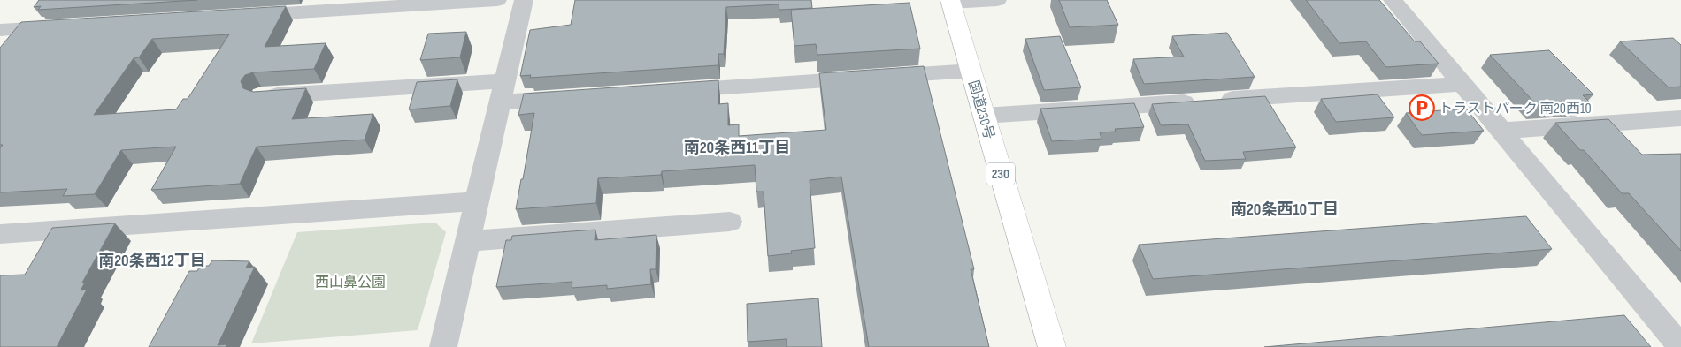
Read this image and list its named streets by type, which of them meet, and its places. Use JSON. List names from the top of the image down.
{
  "streets": {
    "highway": ["国道230号", "230"]
  },
  "districts": ["南20条西11丁目", "南20条西10丁目", "南20条西12丁目"],
  "parks": ["西山鼻公園"],
  "places": {
    "parking": ["トラストパーク 南20西10"]
  }
}
